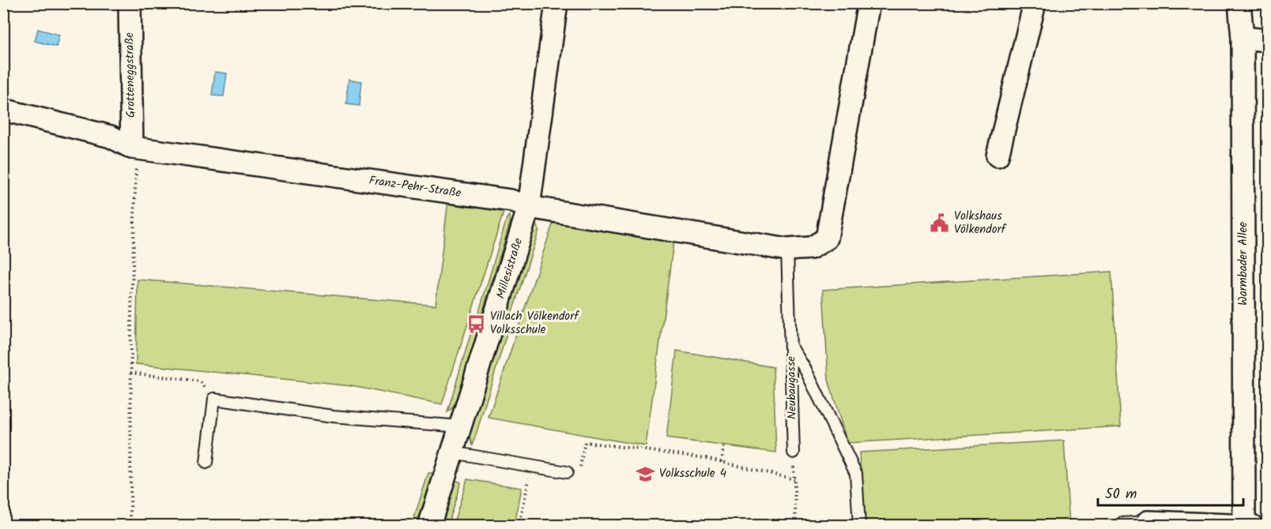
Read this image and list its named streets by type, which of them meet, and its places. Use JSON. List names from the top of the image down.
{
  "streets": {
    "street": [
      "Grotteneggstraße",
      "Franz-Pehr-Straße",
      "Warmbader Allee",
      "Millesistraße"
    ],
    "lane": ["Neubaugasse"]
  },
  "crossings": [
    ["Grotteneggstraße", "Franz-Pehr-Straße"],
    ["Franz-Pehr-Straße", "Millesistraße"],
    ["Franz-Pehr-Straße", "Neubaugasse"]
  ],
  "places": {
    "public building": ["Volkshaus Völkendorf"],
    "bus stop": ["Villach Völkendorf Volksschule"],
    "school or university": ["Volksschule 4"]
  },
  "scale_bar": "50 m"
}
